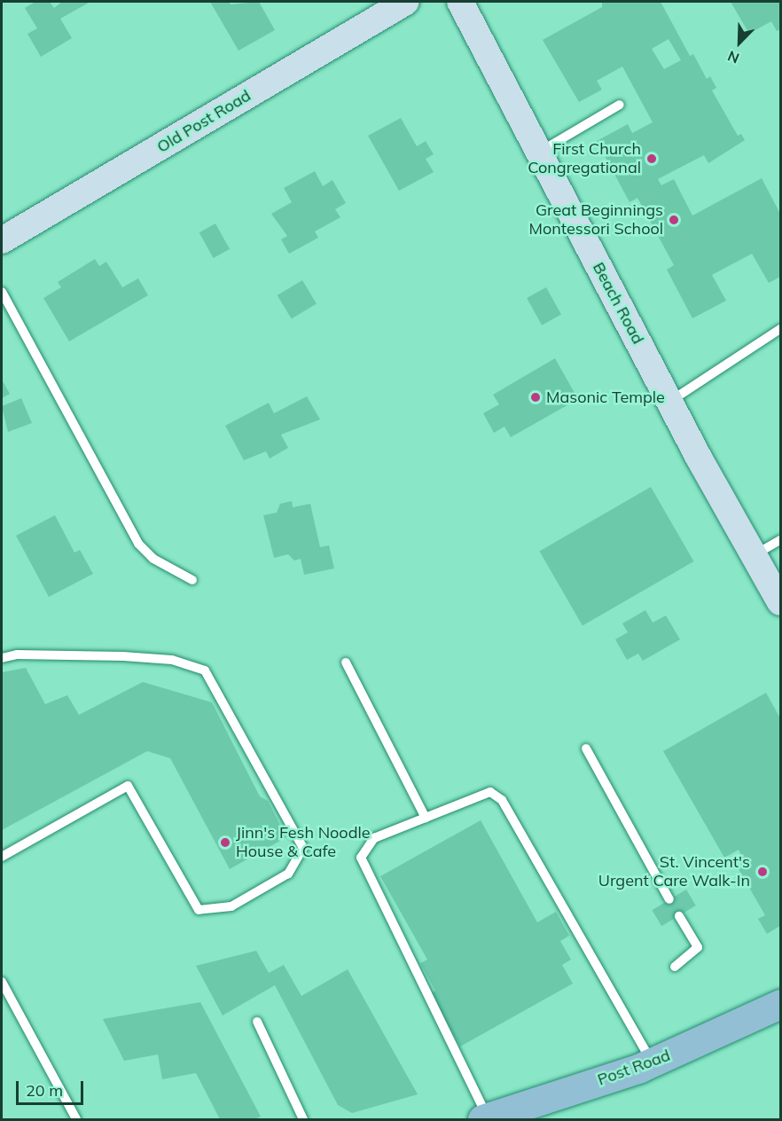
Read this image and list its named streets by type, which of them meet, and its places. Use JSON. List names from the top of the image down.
{
  "streets": {
    "main road": ["Post Road"],
    "street": ["Old Post Road", "Beach Road"]
  },
  "places": [
    "First Church Congregational",
    "Great Beginnings Montessori School",
    "Masonic Temple",
    "Jinn's Fesh Noodle House & Cafe",
    "St. Vincent's Urgent Care Walk-In"
  ],
  "scale_bar": "20 m",
  "north": "bottom left"
}
